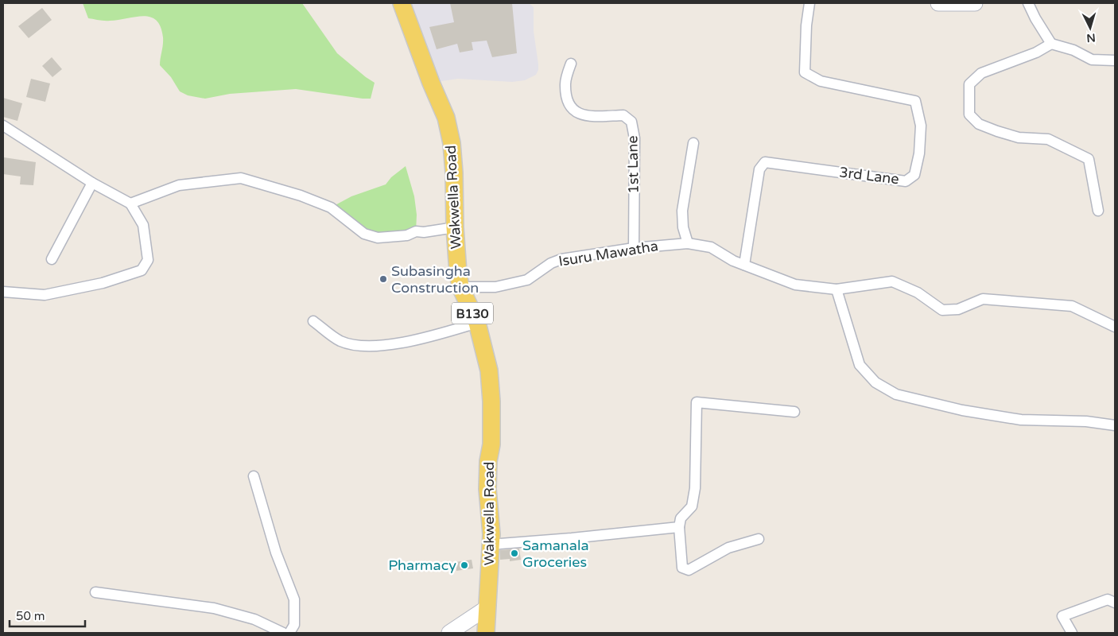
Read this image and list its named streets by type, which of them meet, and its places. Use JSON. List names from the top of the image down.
{
  "streets": {
    "main road": ["Wakwella Road", "B130"],
    "street": ["1st Lane", "3rd Lane", "Isuru Mawatha"]
  },
  "crossings": [
    ["1st Lane", "Isuru Mawatha"],
    ["3rd Lane", "Isuru Mawatha"],
    ["Wakwella Road", "Isuru Mawatha"]
  ],
  "places": ["Subasingha Construction", "Samanala Groceries", "Pharmacy"],
  "scale_bar": "50 m",
  "north": "bottom"
}
